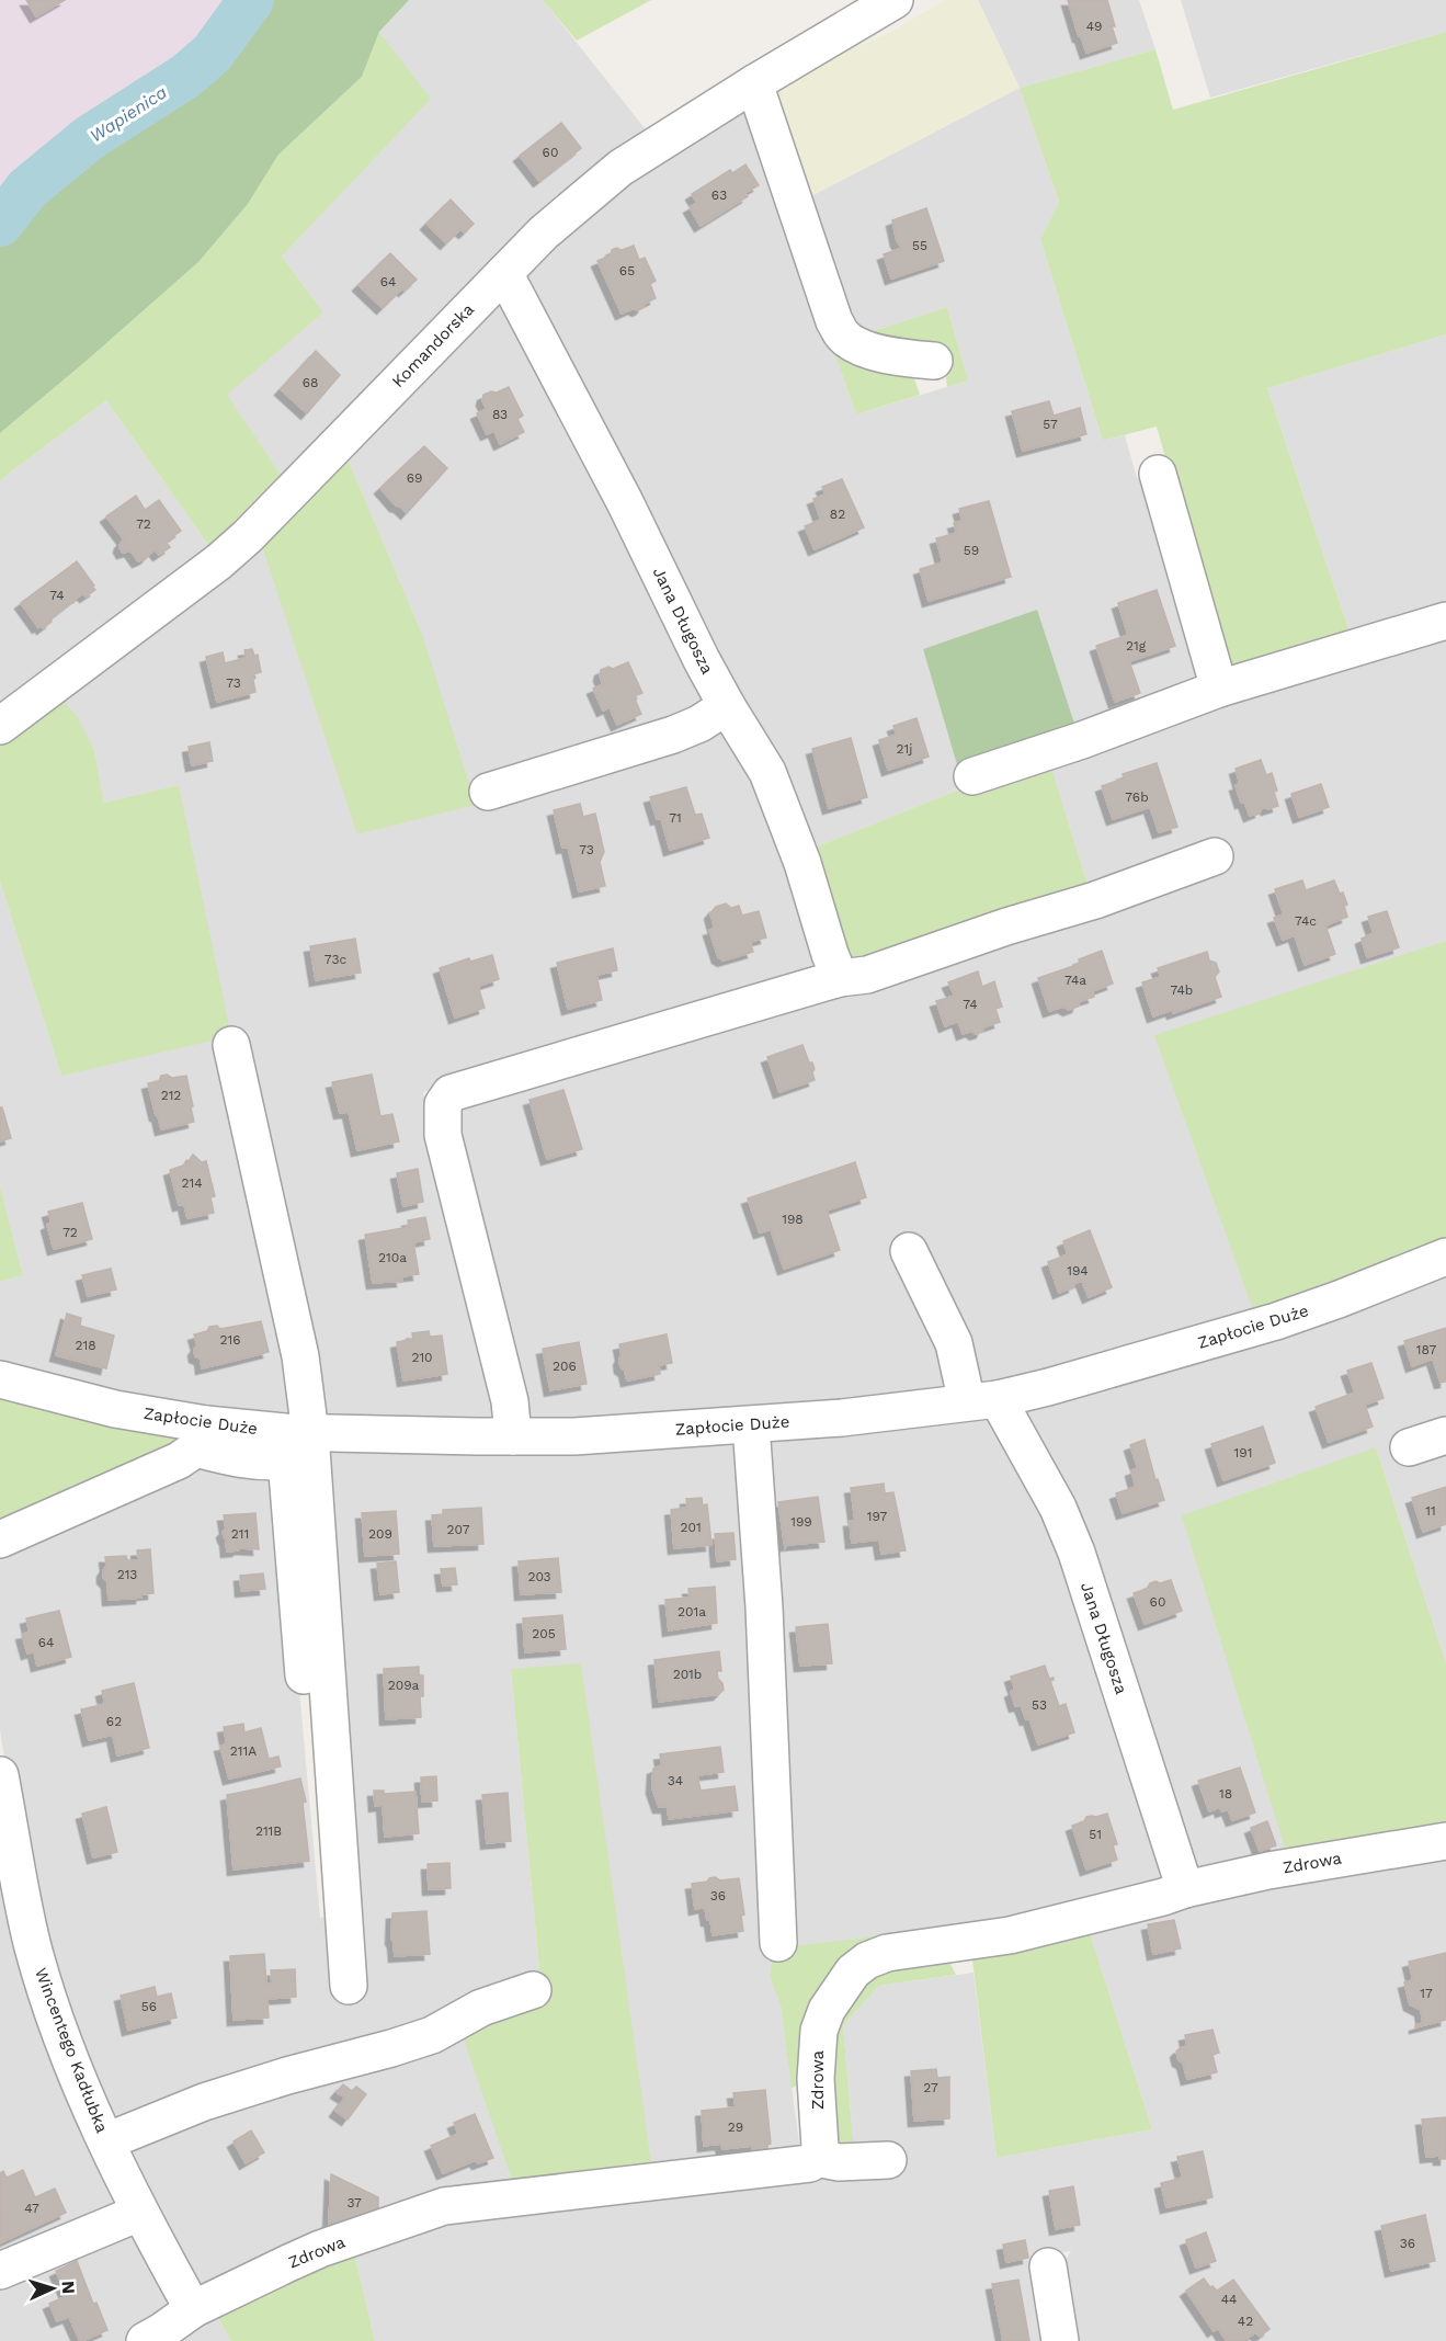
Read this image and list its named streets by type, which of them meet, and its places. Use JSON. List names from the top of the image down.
{
  "streets": {
    "street": [
      "Komandorska",
      "Jana Długosza",
      "Zapłocie Duże",
      "Zdrowa",
      "Wincentego Kadłubka"
    ]
  },
  "crossings": [
    ["Komandorska", "Jana Długosza"],
    ["Jana Długosza", "Zapłocie Duże"],
    ["Jana Długosza", "Zdrowa"],
    ["Zdrowa", "Wincentego Kadłubka"]
  ],
  "water": ["Wapienica"],
  "house_numbers": [
    "49",
    "60",
    "63",
    "55",
    "65",
    "64",
    "68",
    "83",
    "57",
    "69",
    "82",
    "72",
    "59",
    "74",
    "21g",
    "73",
    "21j",
    "76b",
    "71",
    "73",
    "74c",
    "73c",
    "74a",
    "74b",
    "74",
    "212",
    "214",
    "198",
    "72",
    "210a",
    "194",
    "216",
    "218",
    "187",
    "210",
    "206",
    "191",
    "11",
    "197",
    "199",
    "201",
    "207",
    "211",
    "209",
    "213",
    "203",
    "60",
    "201a",
    "205",
    "64",
    "201b",
    "209a",
    "53",
    "62",
    "211A",
    "34",
    "18",
    "211B",
    "51",
    "36",
    "17",
    "56",
    "27",
    "29",
    "37",
    "47",
    "36",
    "44",
    "42"
  ],
  "north": "right"
}
